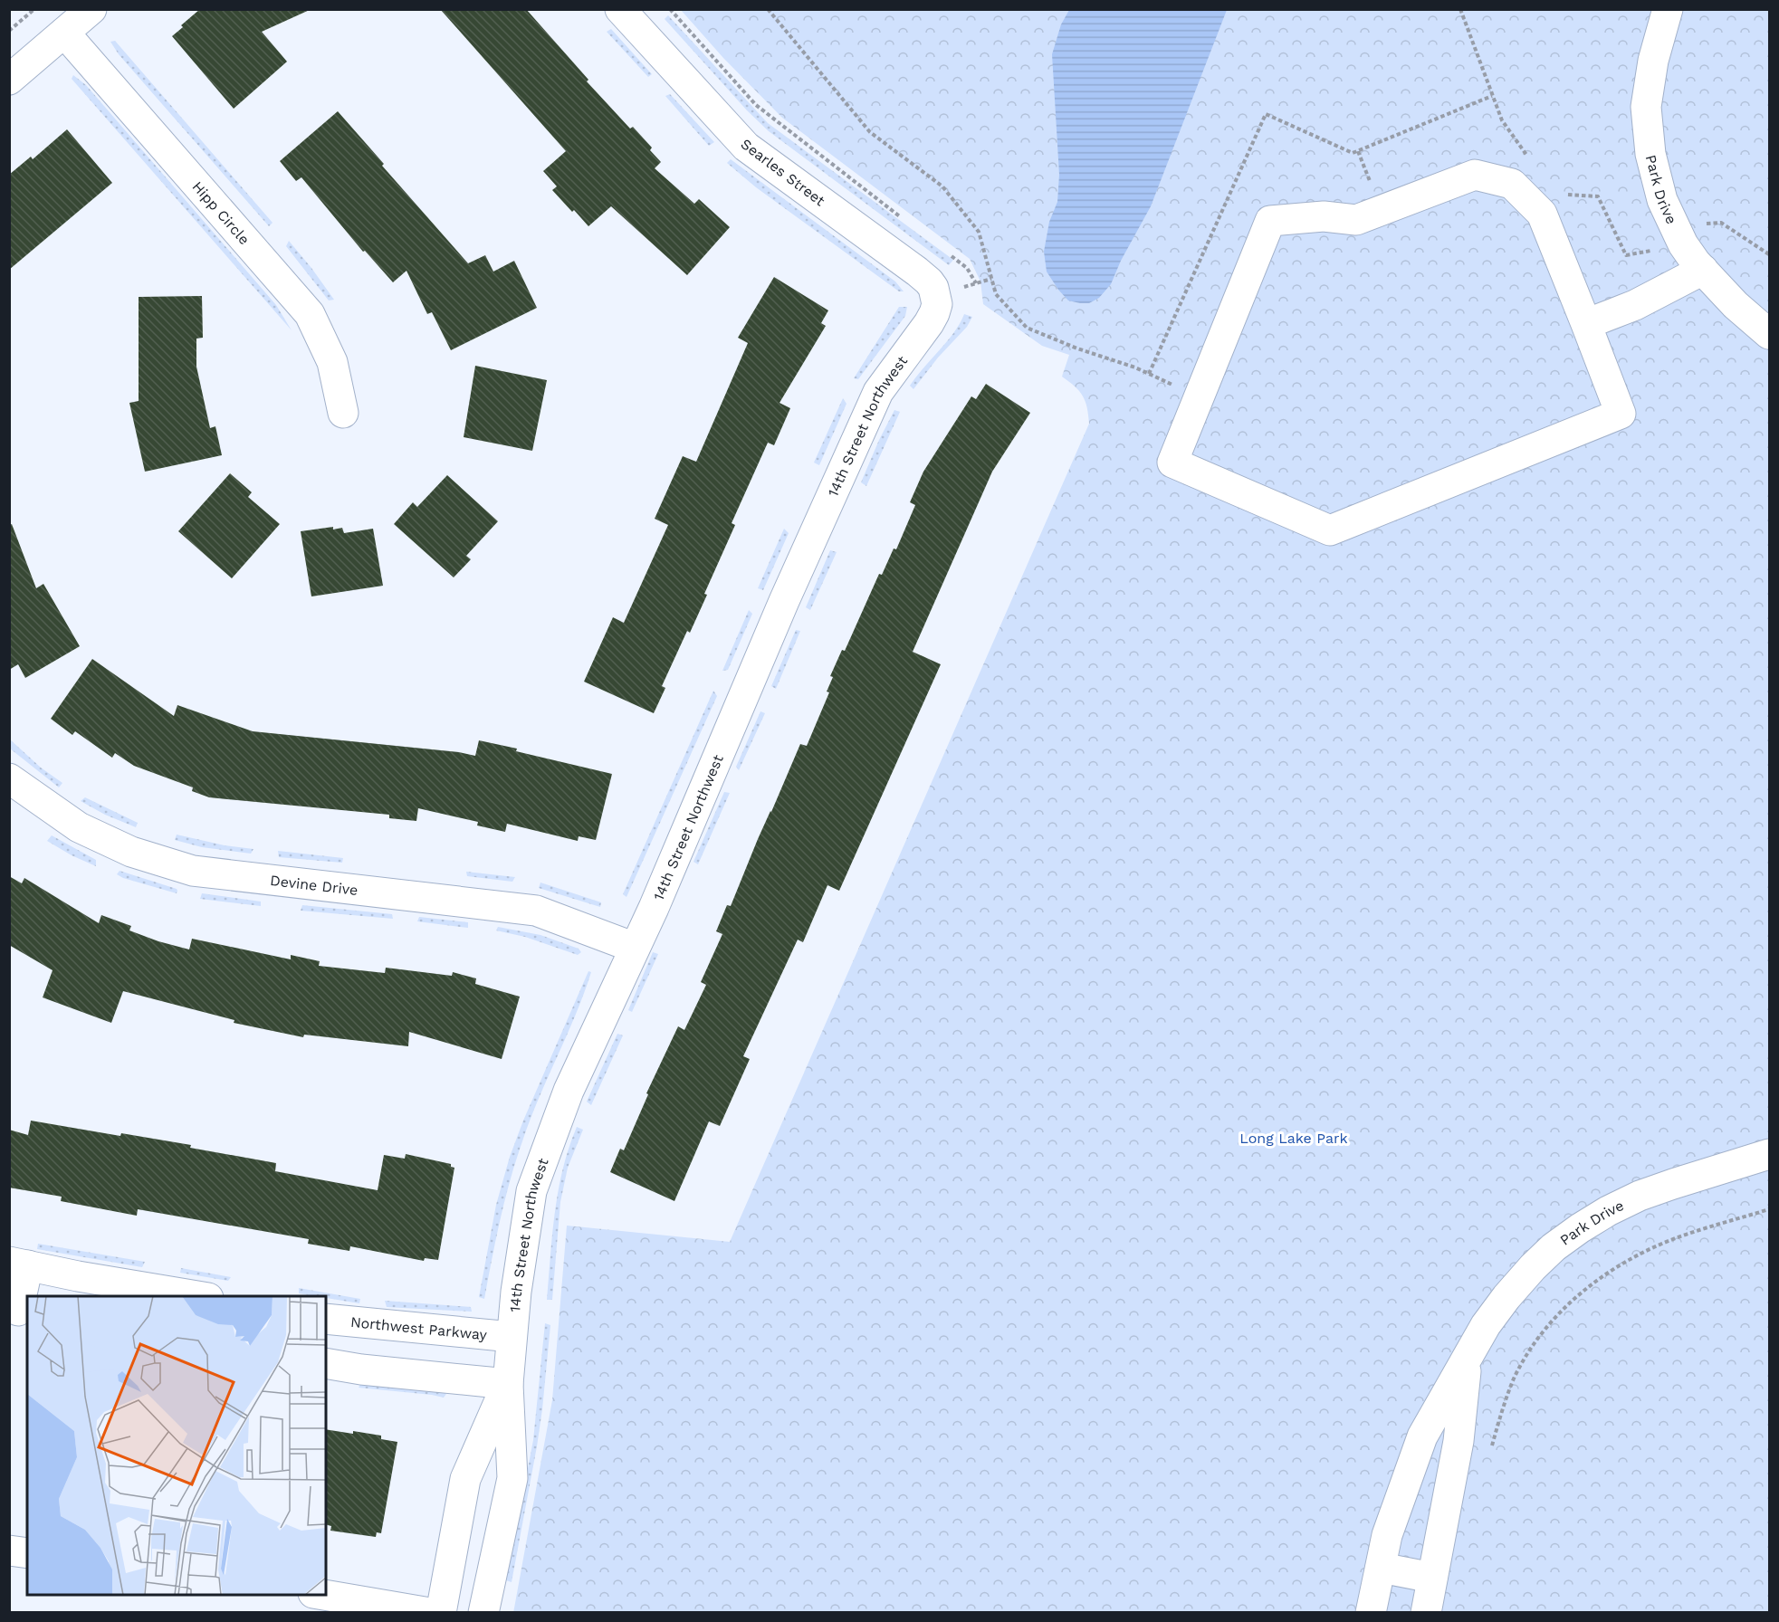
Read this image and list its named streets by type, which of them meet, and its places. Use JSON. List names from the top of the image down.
{
  "streets": {
    "street": [
      "Searles Street",
      "Park Drive",
      "Hipp Circle",
      "14th Street Northwest",
      "Devine Drive",
      "Northwest Parkway"
    ]
  },
  "crossings": [
    ["Searles Street", "14th Street Northwest"],
    ["14th Street Northwest", "Devine Drive"],
    ["14th Street Northwest", "Northwest Parkway"]
  ],
  "parks": ["Long Lake Park"]
}
